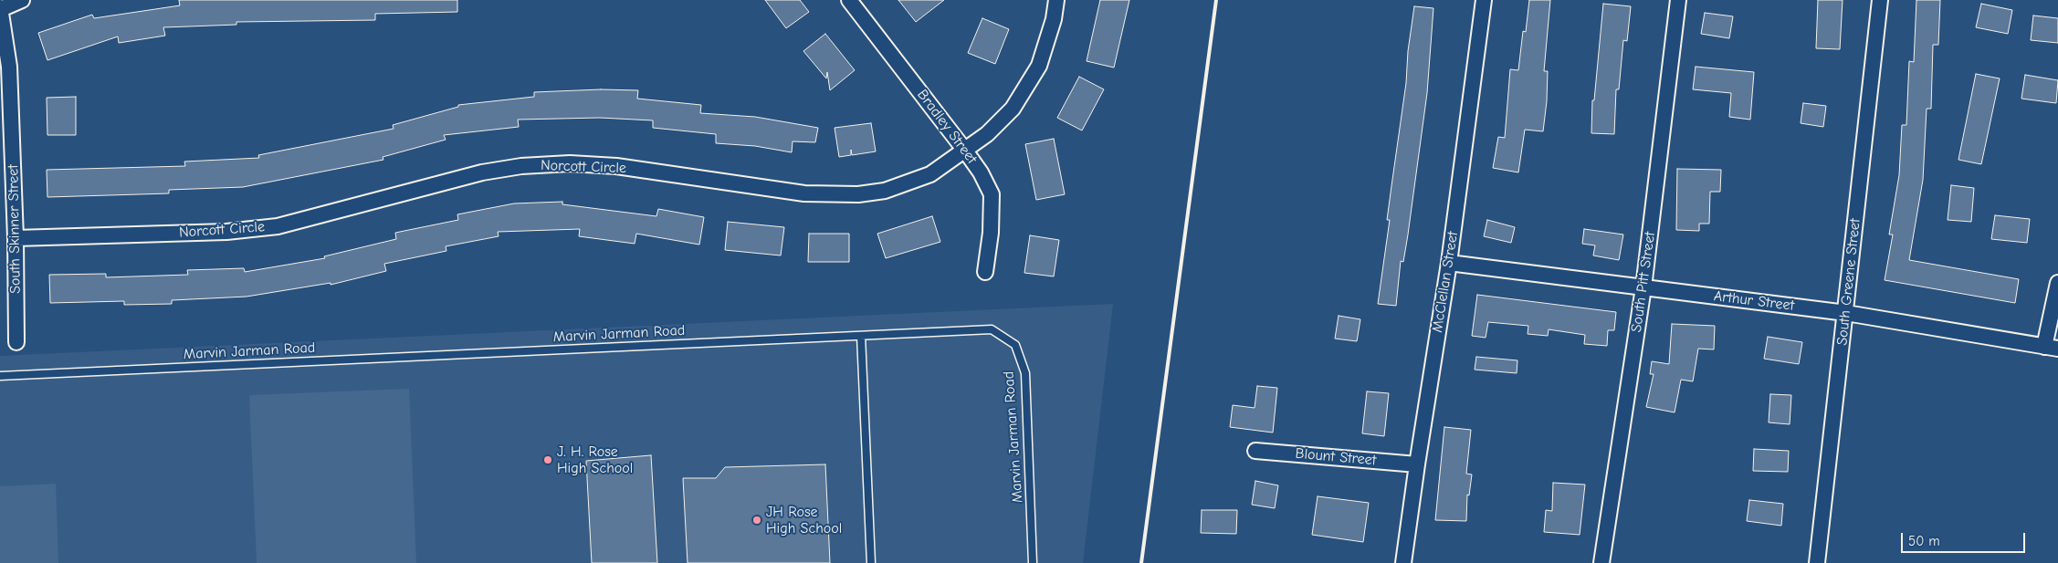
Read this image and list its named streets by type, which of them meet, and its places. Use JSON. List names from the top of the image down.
{
  "streets": {
    "street": [
      "Bradley Street",
      "Norcott Circle",
      "South Skinner Street",
      "McClellan Street",
      "South Pitt Street",
      "South Greene Street",
      "Arthur Street",
      "Blount Street"
    ],
    "lane": ["Marvin Jarman Road"]
  },
  "crossings": [
    ["Bradley Street", "Norcott Circle"],
    ["Norcott Circle", "South Skinner Street"],
    ["McClellan Street", "Arthur Street"],
    ["McClellan Street", "Blount Street"],
    ["South Pitt Street", "Arthur Street"],
    ["South Greene Street", "Arthur Street"]
  ],
  "places": ["J. H. Rose High School", "JH Rose High School"],
  "scale_bar": "50 m"
}
